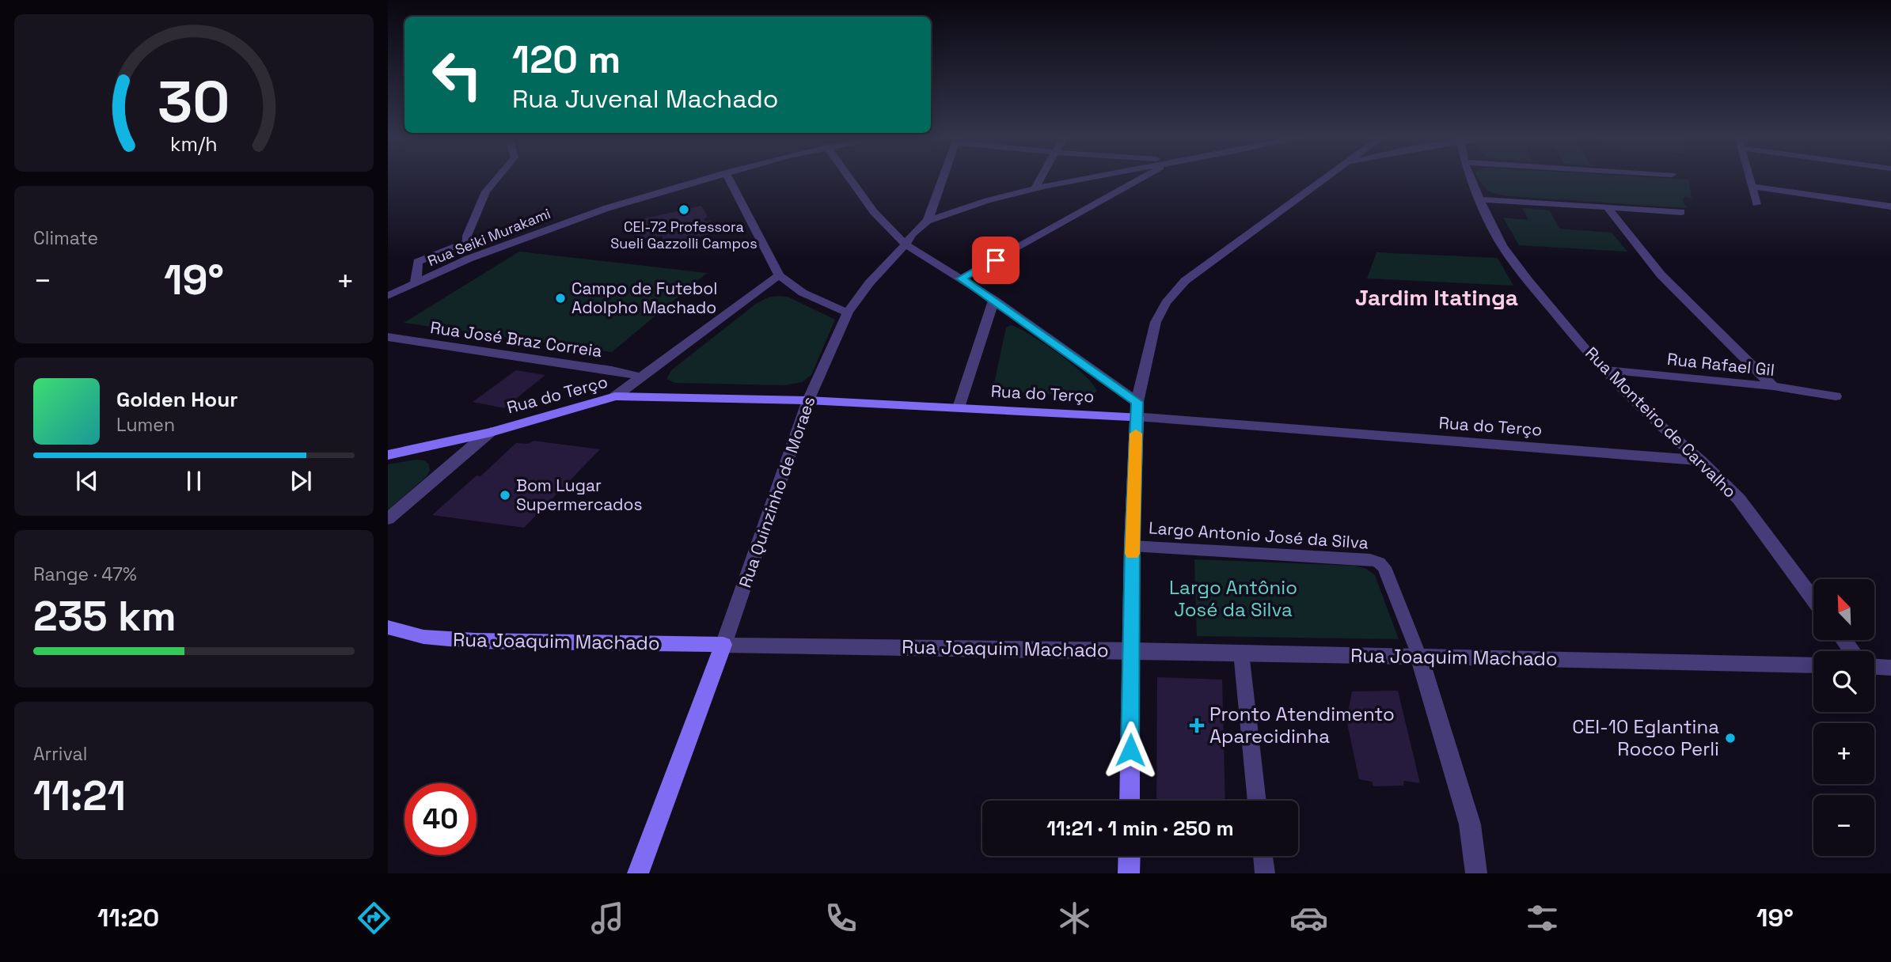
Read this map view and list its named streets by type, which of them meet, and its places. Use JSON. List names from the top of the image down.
{
  "streets": {
    "street": [
      "Rua Seiki Murakami",
      "Rua José Braz Correia",
      "Rua Rafael Gil",
      "Rua do Terço",
      "Rua Monteiro de Carvalho",
      "Rua Quinzinho de Moraes",
      "Rua Joaquim Machado"
    ],
    "lane": ["Largo Antonio José da Silva"]
  },
  "crossings": [
    ["Rua Rafael Gil", "Rua Monteiro de Carvalho"],
    ["Rua do Terço", "Rua Monteiro de Carvalho"],
    ["Rua do Terço", "Rua Quinzinho de Moraes"],
    ["Rua Quinzinho de Moraes", "Rua Joaquim Machado"],
    ["Largo Antonio José da Silva", "Rua Joaquim Machado"]
  ],
  "districts": ["Jardim Itatinga"],
  "parks": ["Largo Antônio José da Silva"],
  "places": {
    "other": [
      "CEI-72 Professora Sueli Gazzolli Campos",
      "Campo de Futebol Adolpho Machado",
      "Bom Lugar Supermercados",
      "CEI-10 Eglantina Rocco Perli"
    ],
    "health": ["Pronto Atendimento Aparecidinha"]
  },
  "north": "top left",
  "page": {
    "turn": ["120 m", "Rua Juvenal Machado"],
    "tile": [
      "Climate",
      ["Range · 47%", "235 km"],
      ["Arrival", "11:21"]
    ],
    "heat": ["−", "19°", "+"],
    "song": ["Golden Hour", "Lumen"],
    "map_buttons": ["+", "−"],
    "limit": "40",
    "trip": "11:21 · 1 min · 250 m",
    "tabs": ["11:20", "19°"],
    "gauge": ["30", "km/h"]
  }
}
